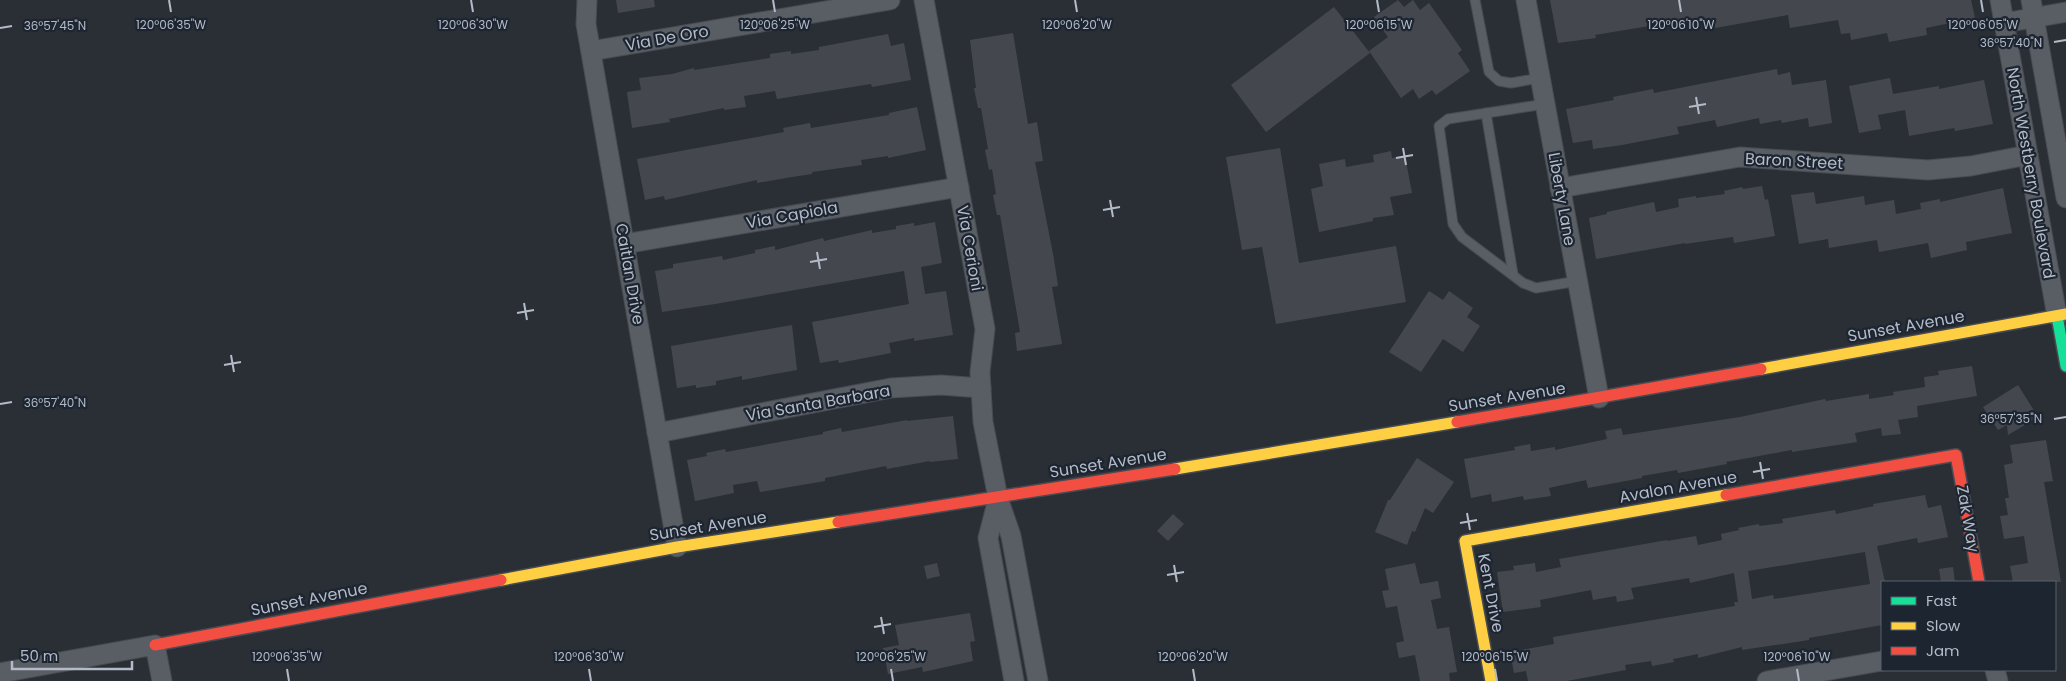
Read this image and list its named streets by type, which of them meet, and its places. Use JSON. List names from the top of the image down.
{
  "streets": {
    "main road": [
      "Sunset Avenue",
      "Avalon Avenue",
      "Zak Way",
      "Kent Drive"
    ],
    "street": [
      "Via De Oro",
      "Baron Street",
      "North Westberry Boulevard",
      "Liberty Lane",
      "Via Capiola",
      "Via Cerioni",
      "Caitlan Drive",
      "Via Santa Barbara"
    ]
  },
  "crossings": [
    ["Via De Oro", "Caitlan Drive"],
    ["Baron Street", "North Westberry Boulevard"],
    ["Baron Street", "Liberty Lane"],
    ["North Westberry Boulevard", "Sunset Avenue"],
    ["Liberty Lane", "Sunset Avenue"],
    ["Via Capiola", "Via Cerioni"],
    ["Via Capiola", "Caitlan Drive"],
    ["Via Cerioni", "Sunset Avenue"],
    ["Via Cerioni", "Via Santa Barbara"],
    ["Caitlan Drive", "Sunset Avenue"],
    ["Caitlan Drive", "Via Santa Barbara"],
    ["Avalon Avenue", "Zak Way"],
    ["Avalon Avenue", "Kent Drive"]
  ],
  "legend": ["Fast", "Slow", "Jam"],
  "scale_bar": "50 m",
  "coordinates": [
    "120°06'20\"W",
    "120°06'10\"W",
    "120°06'35\"W",
    "120°06'30\"W",
    "120°06'25\"W",
    "120°06'15\"W",
    "120°06'05\"W",
    "36°57'45\"N",
    "36°57'40\"N",
    "36°57'35\"N"
  ]
}
